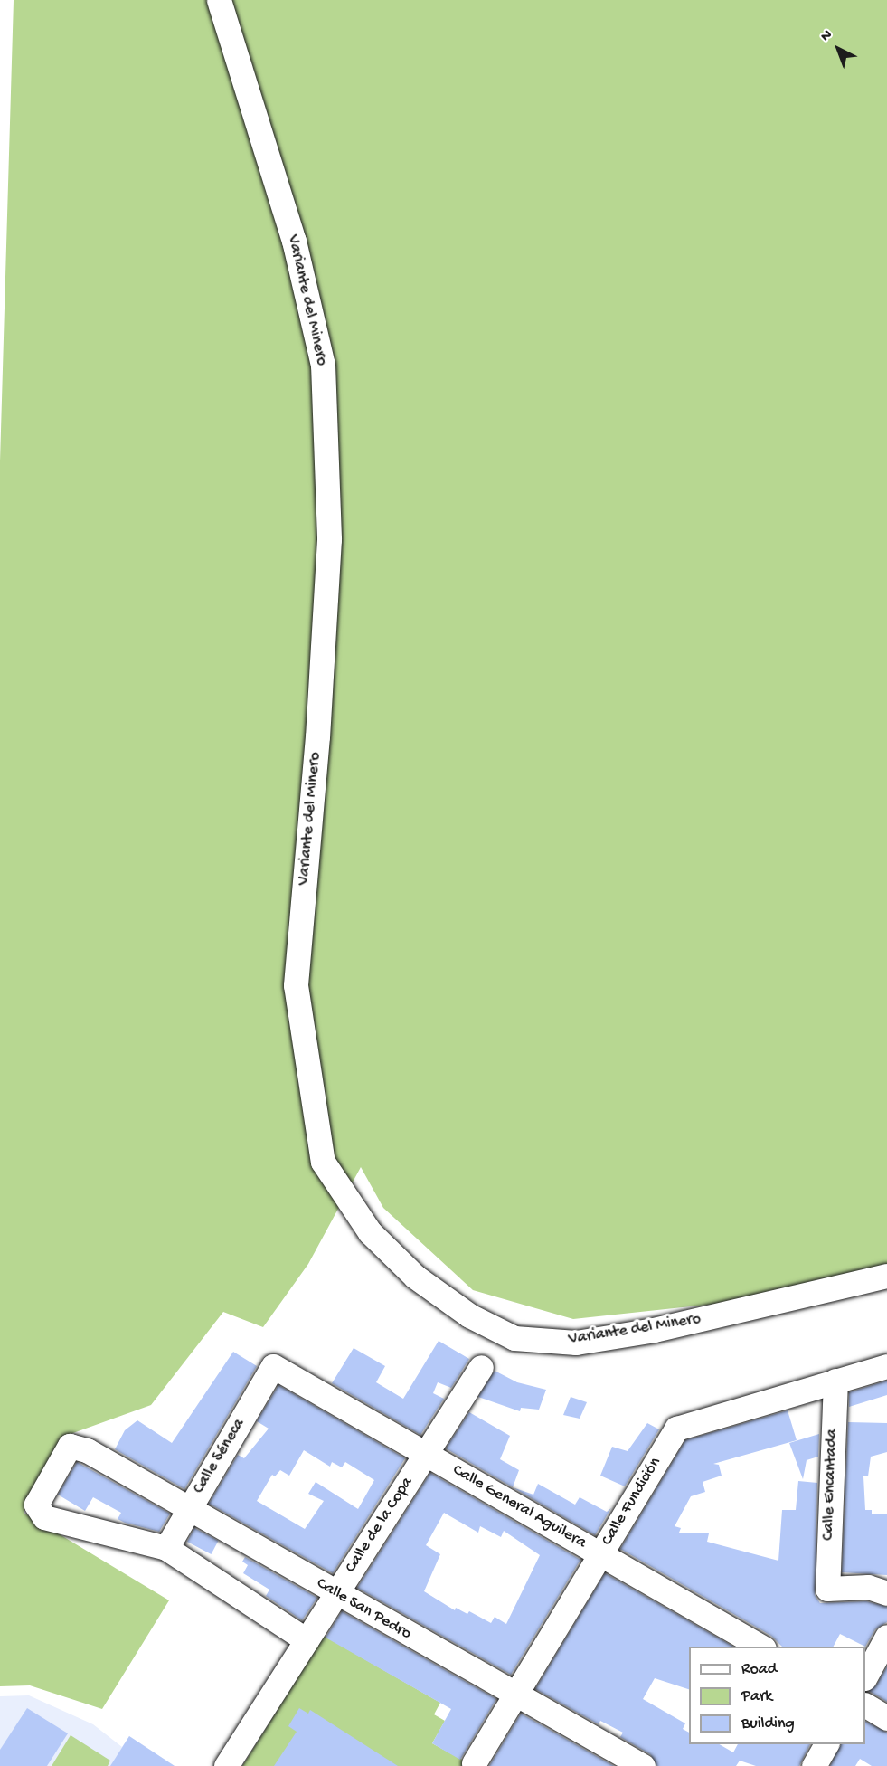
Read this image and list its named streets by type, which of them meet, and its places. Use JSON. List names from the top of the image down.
{
  "streets": {
    "street": [
      "Variante del Minero",
      "Calle Séneca",
      "Calle Encantada",
      "Calle Fundición",
      "Calle General Aguilera",
      "Calle de la Copa",
      "Calle San Pedro"
    ]
  },
  "crossings": [
    ["Calle Séneca", "Calle General Aguilera"],
    ["Calle Séneca", "Calle San Pedro"],
    ["Calle Encantada", "Calle Fundición"],
    ["Calle Fundición", "Calle General Aguilera"],
    ["Calle Fundición", "Calle San Pedro"],
    ["Calle General Aguilera", "Calle de la Copa"],
    ["Calle de la Copa", "Calle San Pedro"]
  ],
  "legend": ["Road", "Park", "Building"],
  "north": "top left"
}
